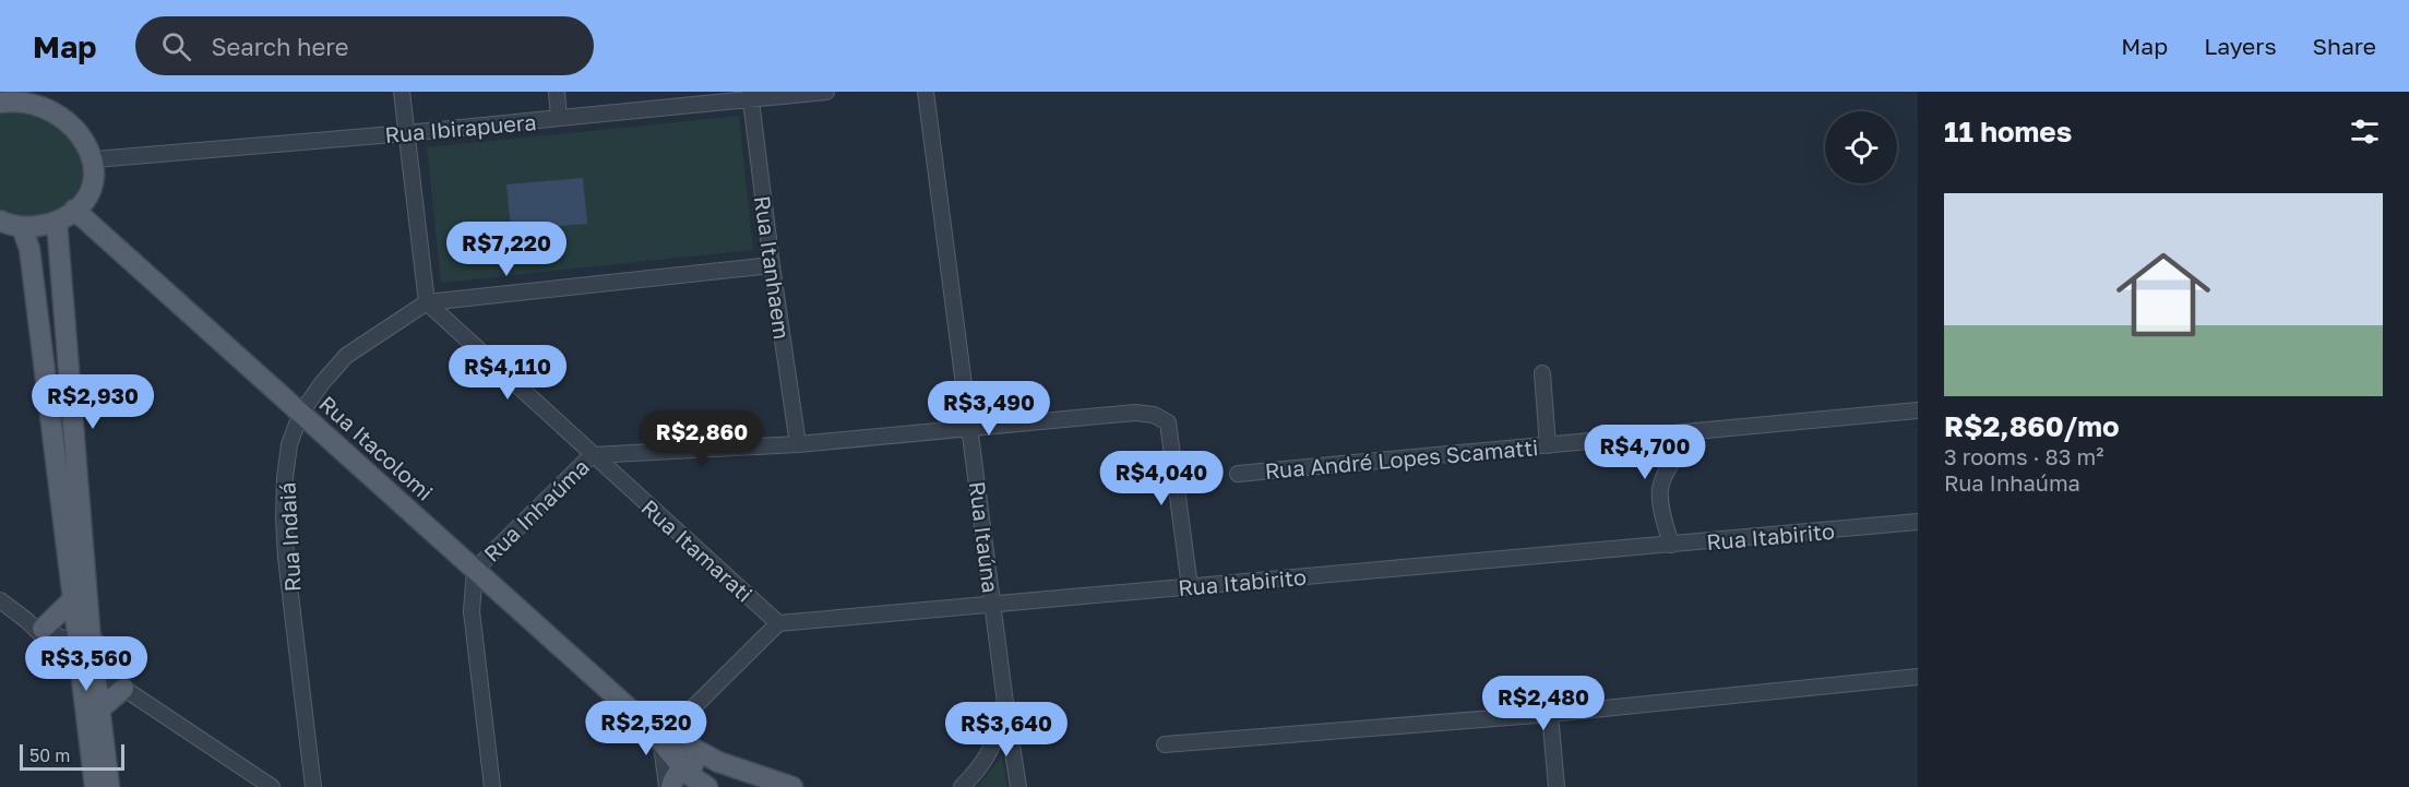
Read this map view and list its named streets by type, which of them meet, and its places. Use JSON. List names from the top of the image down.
{
  "streets": {
    "main road": ["Rua Itacolomi"],
    "street": [
      "Rua Ibirapuera",
      "Rua Itanhaem",
      "Rua André Lopes Scamatti",
      "Rua Inhaúma",
      "Rua Itabirito",
      "Rua Indaiá",
      "Rua Itaúna",
      "Rua Itamarati"
    ]
  },
  "crossings": [
    ["Rua Ibirapuera", "Rua Itanhaem"],
    ["Rua Itanhaem", "Rua Inhaúma"],
    ["Rua Itanhaem", "Rua Indaiá"],
    ["Rua Itacolomi", "Rua Inhaúma"],
    ["Rua Itacolomi", "Rua Indaiá"],
    ["Rua Inhaúma", "Rua Itabirito"],
    ["Rua Inhaúma", "Rua Itaúna"],
    ["Rua Inhaúma", "Rua Itamarati"],
    ["Rua Itabirito", "Rua Itaúna"],
    ["Rua Itabirito", "Rua Itamarati"],
    ["Rua Indaiá", "Rua Itamarati"]
  ],
  "scale_bar": "50 m",
  "page": {
    "header": "Map",
    "search": "Search here",
    "nav": ["Map", "Layers", "Share"],
    "heading": "11 homes",
    "list": [
      {
        "name": "R$2,860/mo",
        "note": "3 rooms · 83 m² · Rua Inhaúma"
      }
    ],
    "price": [
      "R$7,220",
      "R$4,110",
      "R$2,930",
      "R$3,490",
      "R$2,860",
      "R$4,700",
      "R$4,040",
      "R$3,560",
      "R$2,480",
      "R$2,520",
      "R$3,640"
    ],
    "scale": "50 m"
  }
}
